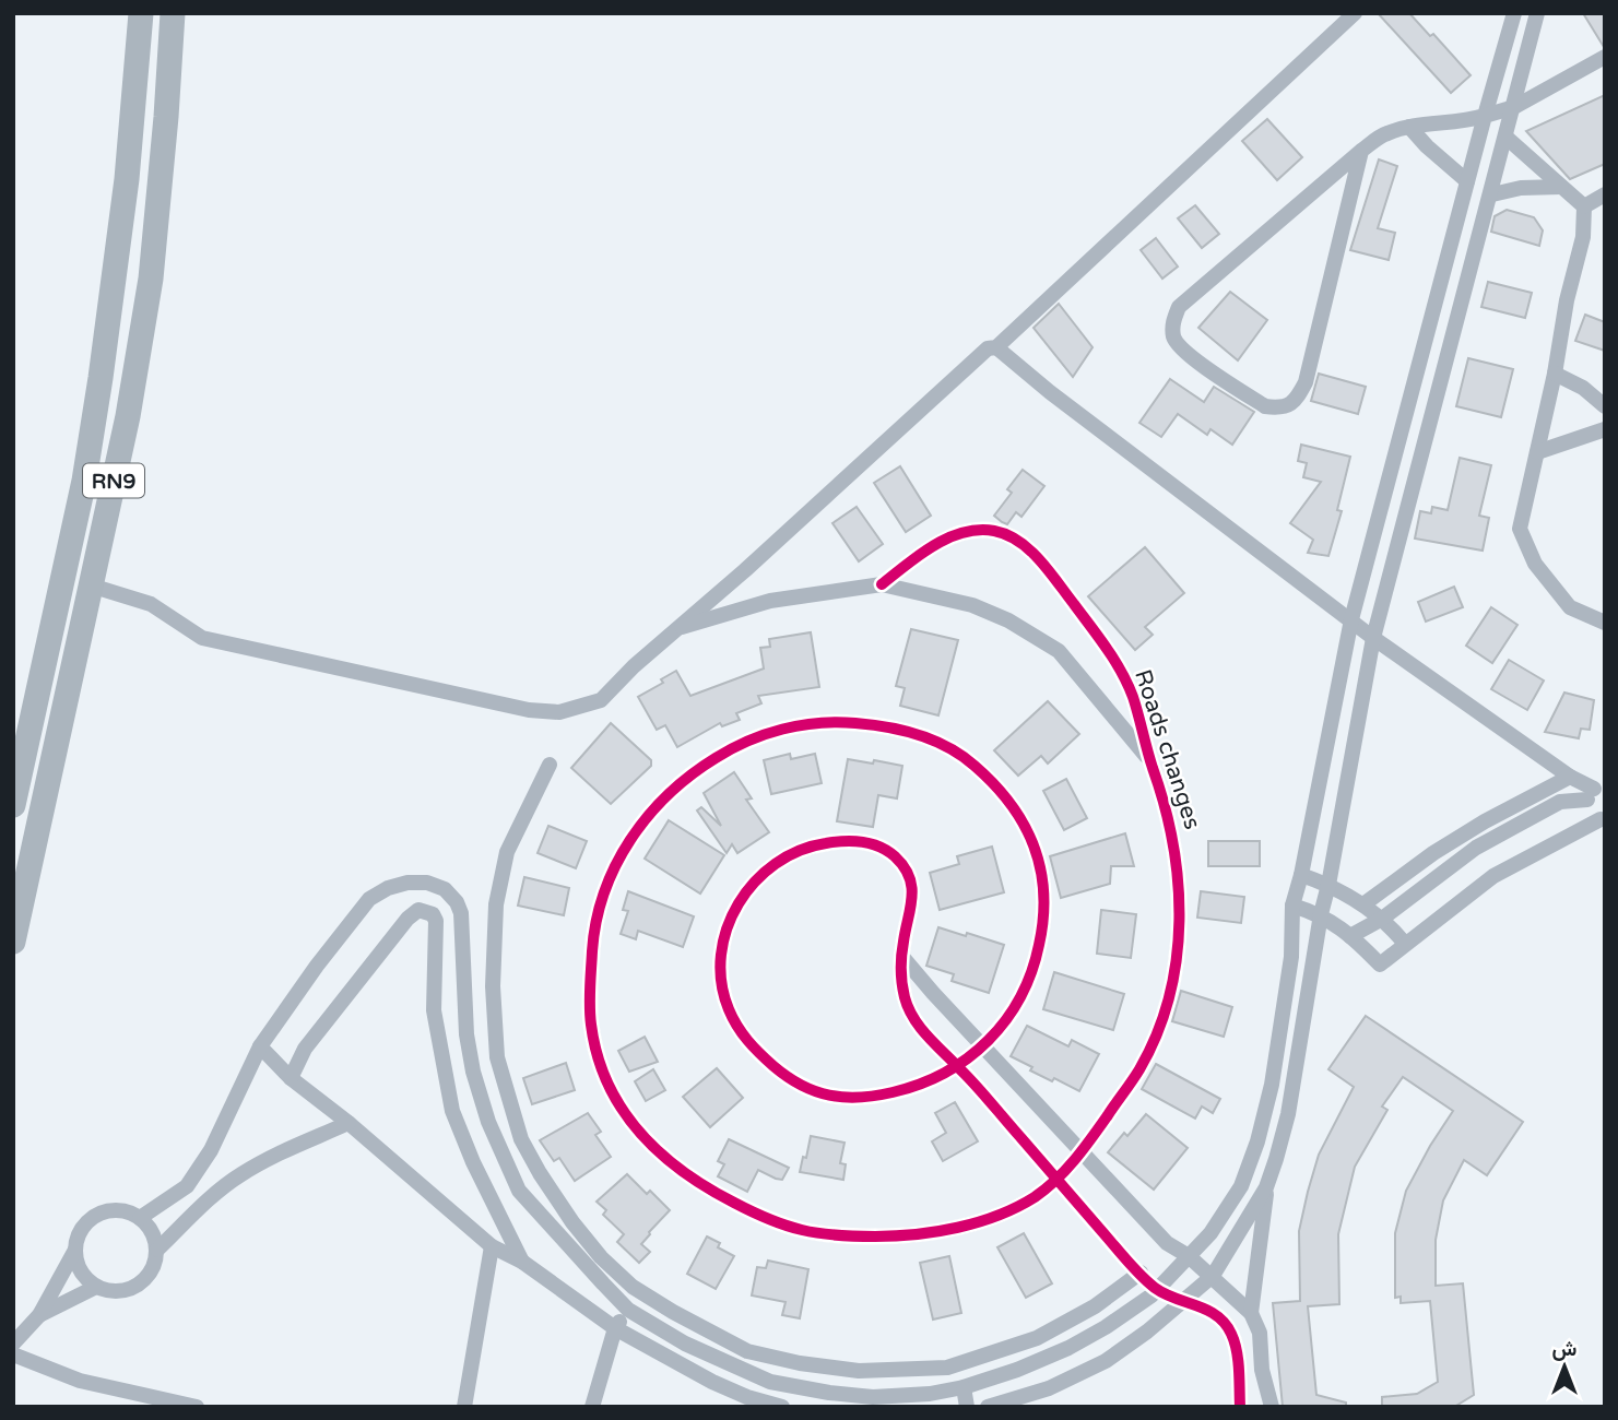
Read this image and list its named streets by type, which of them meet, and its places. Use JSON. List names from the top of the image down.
{
  "streets": {
    "highway": ["RN9"],
    "street": ["Roads changes"]
  },
  "north": "top"
}
